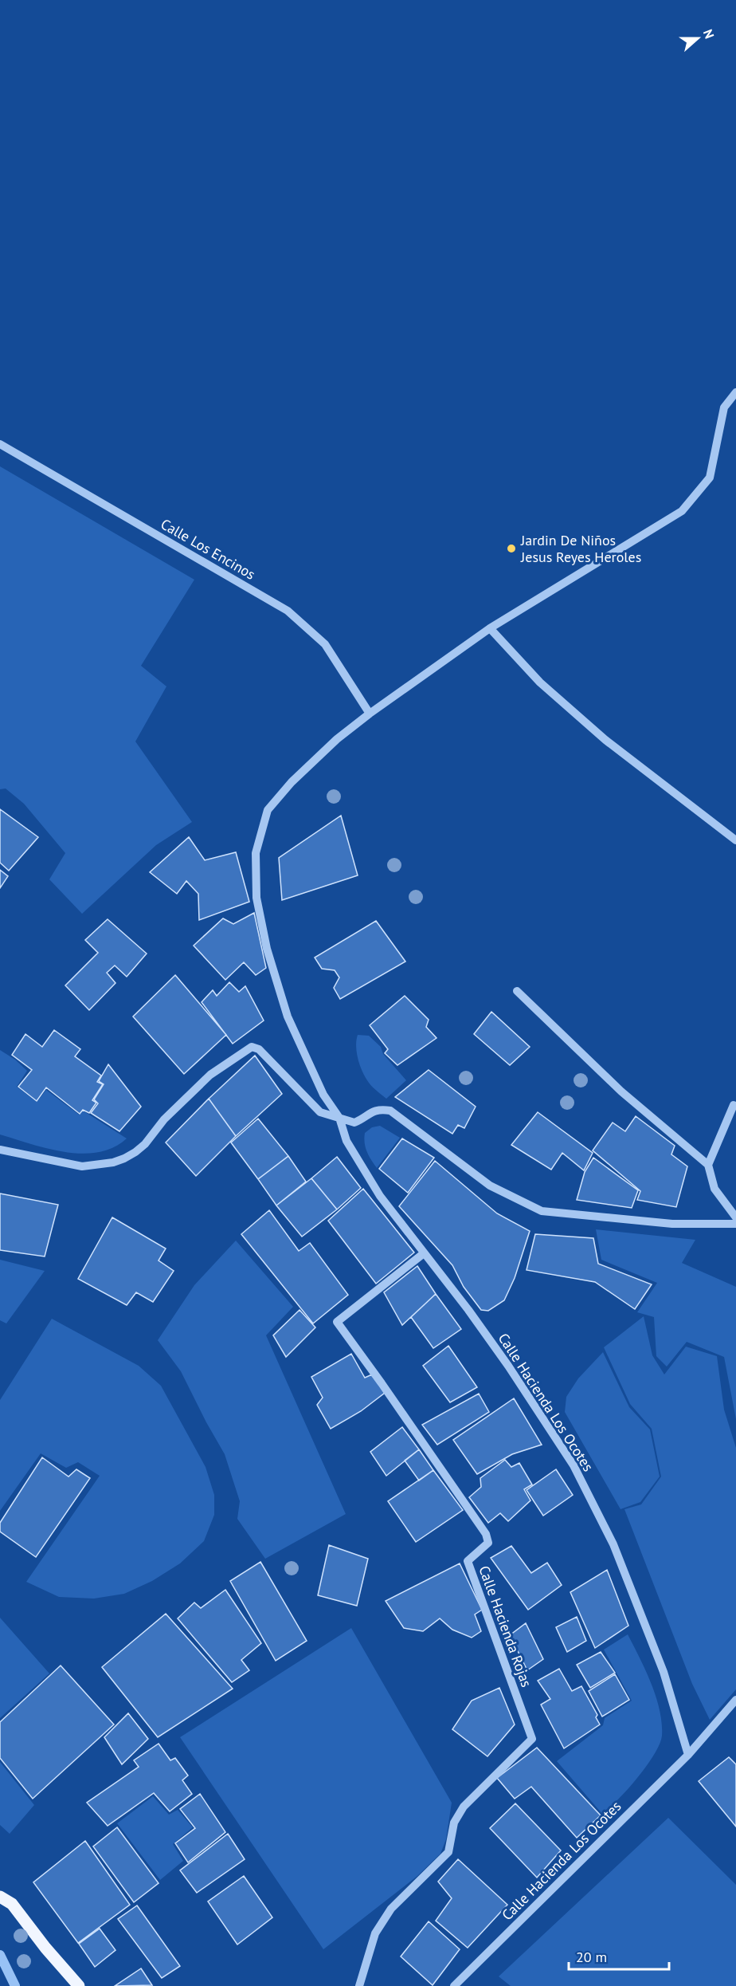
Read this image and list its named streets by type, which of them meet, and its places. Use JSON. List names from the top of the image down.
{
  "streets": {
    "street": ["Calle Los Encinos", "Calle Hacienda Los Ocotes", "Calle Hacienda Rojas"]
  },
  "crossings": [
    ["Calle Los Encinos", "Calle Hacienda Los Ocotes"],
    ["Calle Hacienda Los Ocotes", "Calle Hacienda Rojas"]
  ],
  "places": ["Jardin De Niños Jesus Reyes Heroles"],
  "scale_bar": "20 m",
  "north": "right"
}
